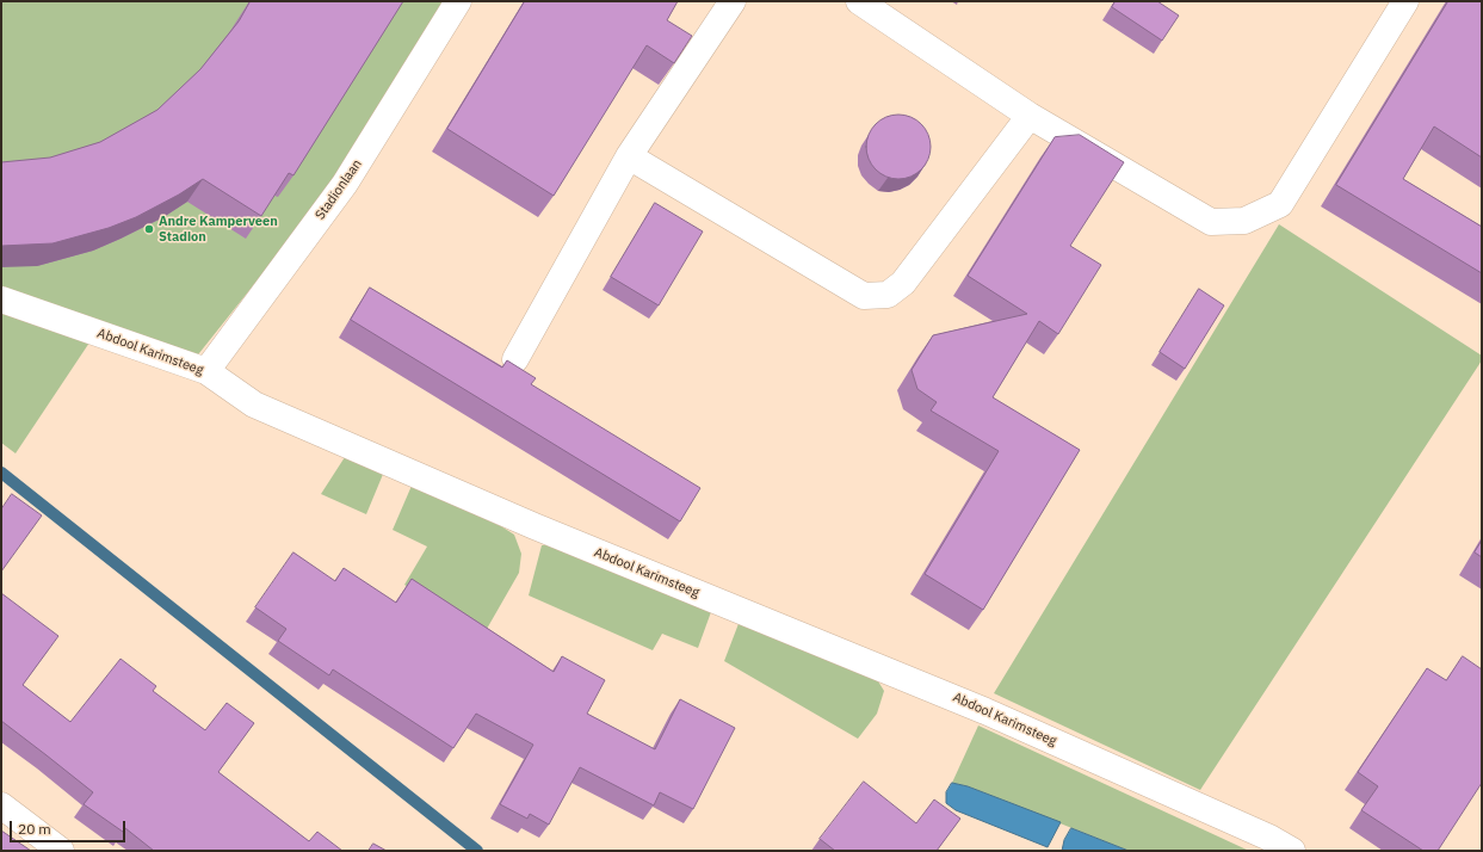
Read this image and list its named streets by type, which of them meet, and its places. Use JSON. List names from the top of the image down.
{
  "streets": {
    "street": ["Stadionlaan", "Abdool Karimsteeg"]
  },
  "crossings": [
    ["Stadionlaan", "Abdool Karimsteeg"]
  ],
  "places": ["Andre Kamperveen Stadion"],
  "scale_bar": "20 m"
}
